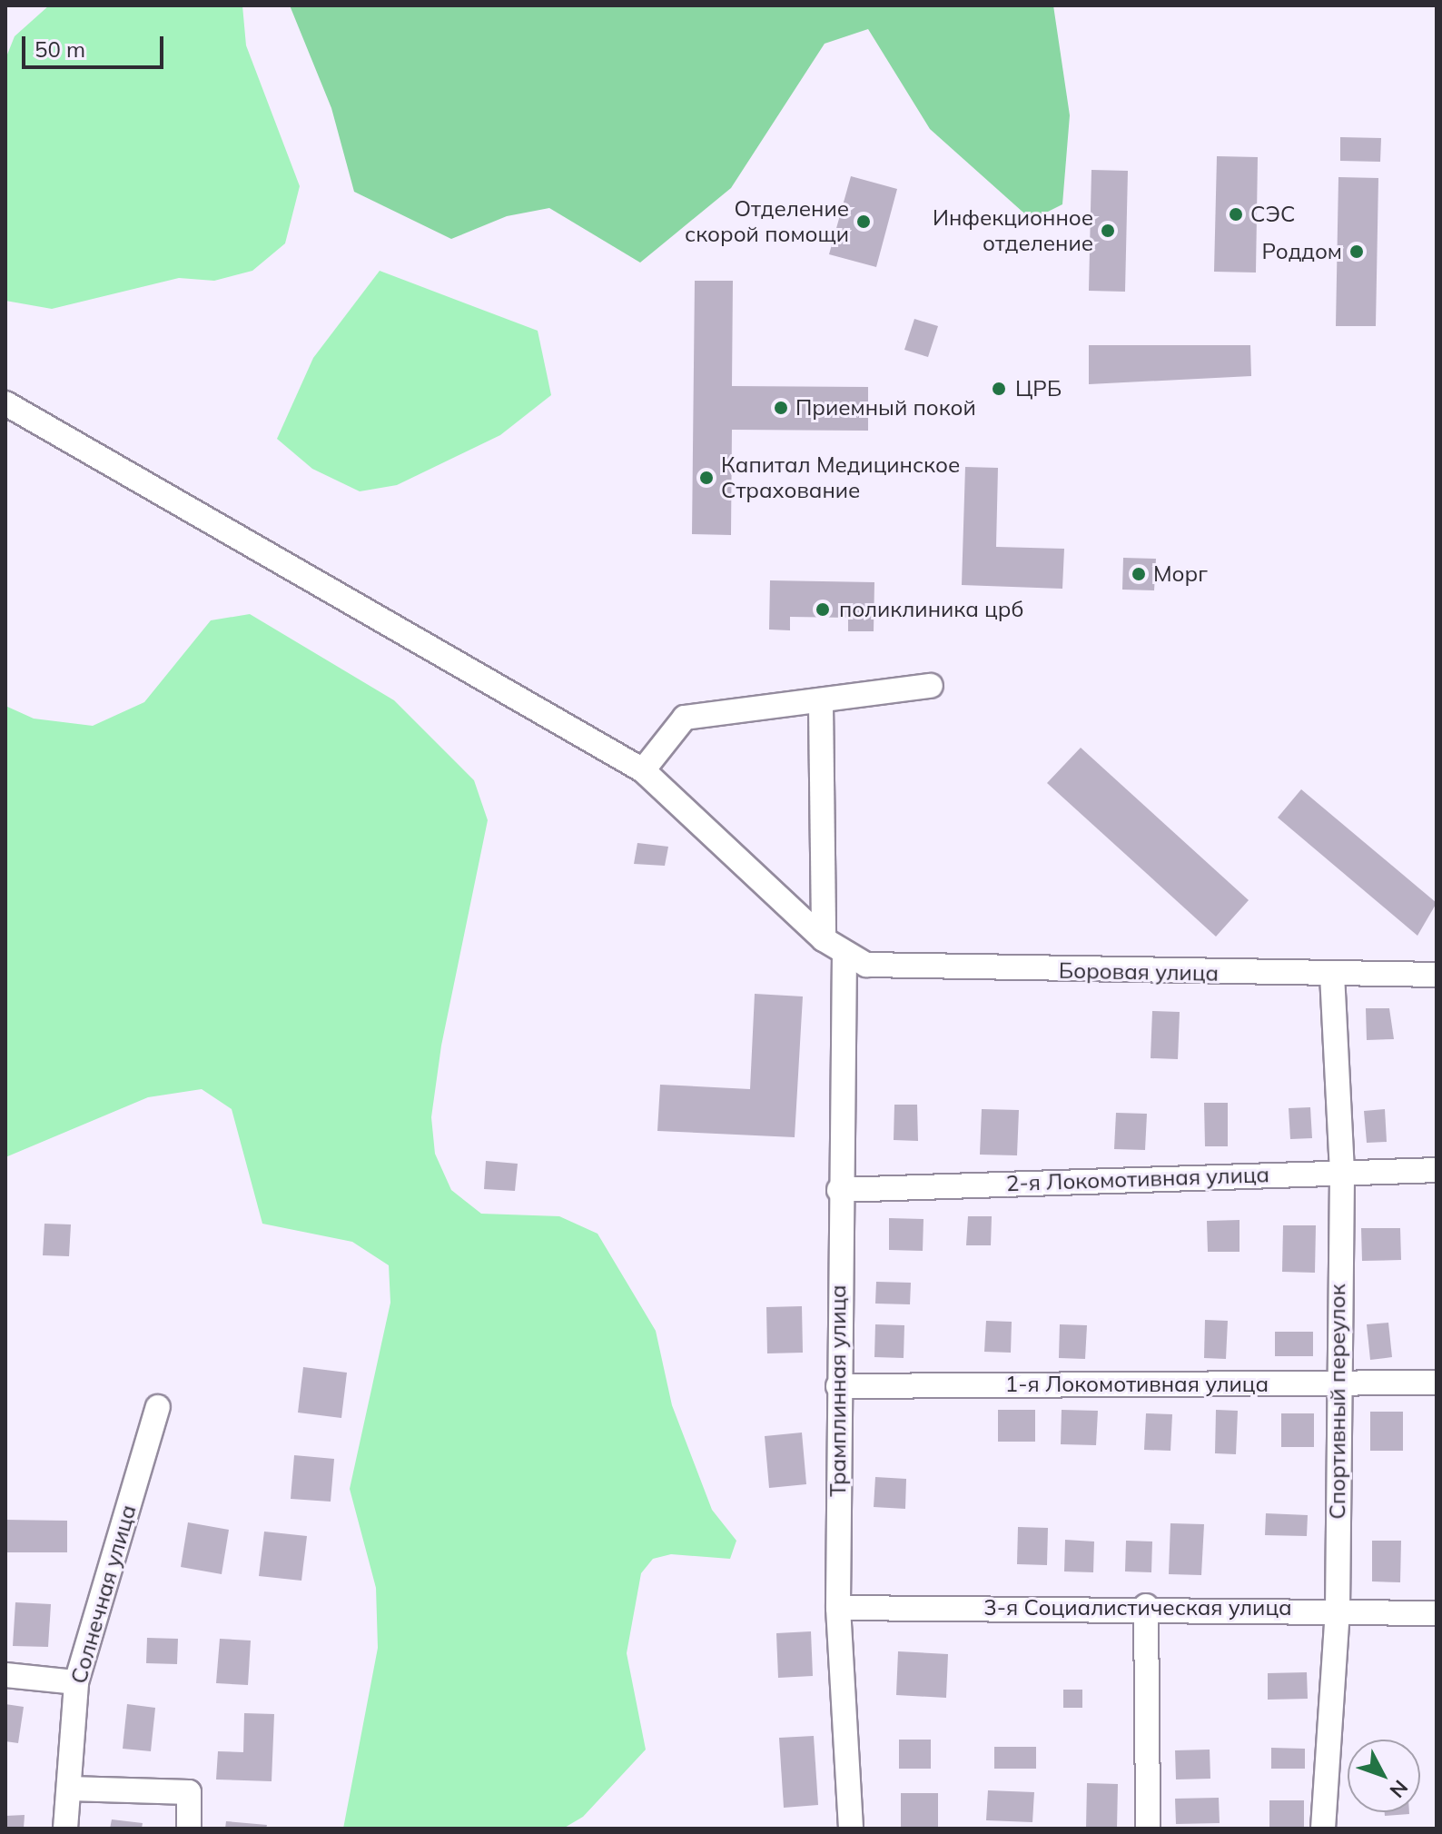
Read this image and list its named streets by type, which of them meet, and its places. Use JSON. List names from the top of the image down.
{
  "streets": {
    "street": [
      "Боровая улица",
      "2-я Локомотивная улица",
      "1-я Локомотивная улица",
      "Трамплинная улица",
      "Спортивный переулок",
      "Солнечная улица",
      "3-я Социалистическая улица"
    ]
  },
  "crossings": [
    ["Боровая улица", "Трамплинная улица"],
    ["Боровая улица", "Спортивный переулок"],
    ["2-я Локомотивная улица", "Трамплинная улица"],
    ["2-я Локомотивная улица", "Спортивный переулок"],
    ["1-я Локомотивная улица", "Трамплинная улица"],
    ["1-я Локомотивная улица", "Спортивный переулок"],
    ["Трамплинная улица", "3-я Социалистическая улица"],
    ["Спортивный переулок", "3-я Социалистическая улица"]
  ],
  "places": [
    "СЭС",
    "Отделение скорой помощи",
    "Инфекционное отделение",
    "Роддом",
    "ЦРБ",
    "Приемный покой",
    "Капитал Медицинское Страхование",
    "Морг",
    "поликлиника црб"
  ],
  "scale_bar": "50 m",
  "north": "bottom right"
}
